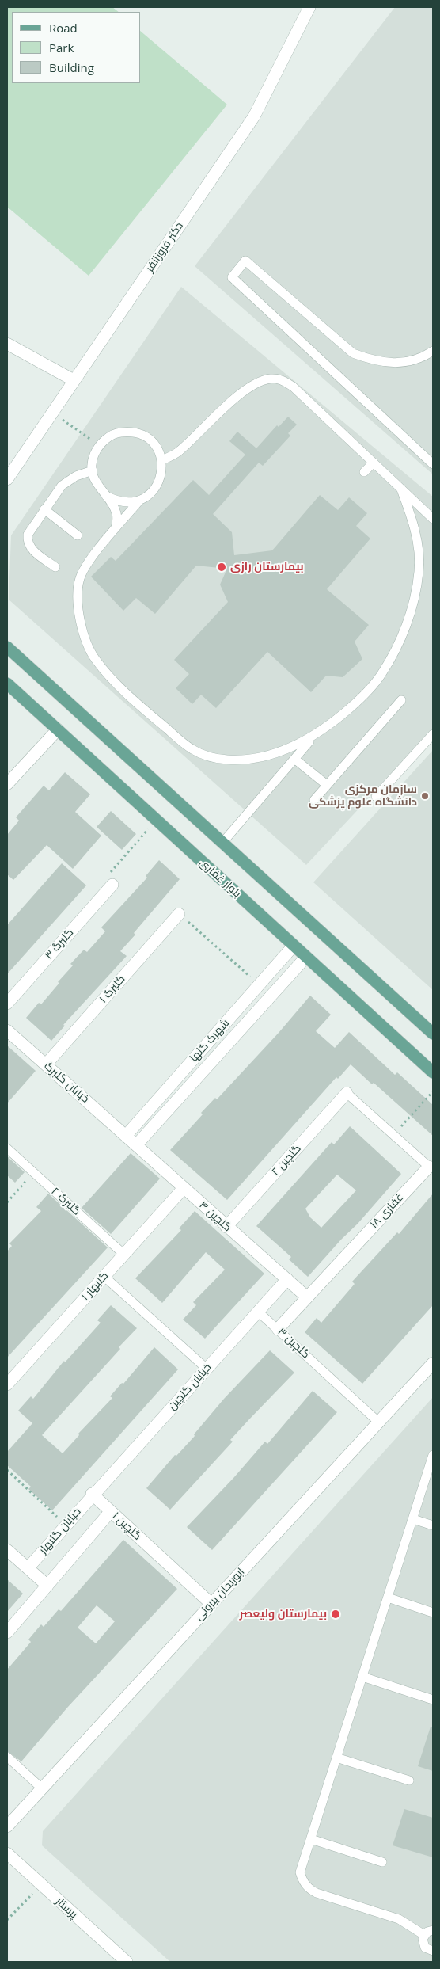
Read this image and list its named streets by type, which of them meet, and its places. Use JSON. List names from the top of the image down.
{
  "streets": {
    "main road": ["بلوار غفاری"],
    "street": [
      "دکتر فروزانفر",
      "گلبرگ ۳",
      "گلبرگ ۱",
      "شهرک گلها",
      "خیابان گلبرگ",
      "گلچین ۲",
      "غفاری ۱۸",
      "گلچین ۴",
      "گلبهار ۱",
      "خیابان گلچین",
      "گلچین ۱",
      "خیابان گلبهار",
      "ابوریحان بیرونی",
      "پرستار"
    ],
    "lane": ["گلبرگ ۲", "گلچین ۳"]
  },
  "crossings": [
    ["بلوار غفاری", "شهرک گلها"],
    ["گلبرگ ۱", "خیابان گلبرگ"],
    ["شهرک گلها", "خیابان گلبرگ"],
    ["شهرک گلها", "گلچین ۴"],
    ["خیابان گلبرگ", "گلچین ۴"],
    ["گلچین ۲", "گلچین ۴"],
    ["گلبرگ ۲", "گلبهار ۱"],
    ["غفاری ۱۸", "گلچین ۴"],
    ["گلچین ۴", "گلبهار ۱"],
    ["گلچین ۴", "خیابان گلچین"],
    ["گلچین ۳", "خیابان گلچین"],
    ["گلچین ۳", "ابوریحان بیرونی"],
    ["خیابان گلچین", "گلچین ۱"],
    ["خیابان گلچین", "خیابان گلبهار"],
    ["گلچین ۱", "خیابان گلبهار"],
    ["گلچین ۱", "ابوریحان بیرونی"]
  ],
  "places": ["بیمارستان رازی", "سازمان مرکزی دانشگاه علوم پزشکی", "بیمارستان ولیعصر"],
  "legend": ["Road", "Park", "Building"]
}
